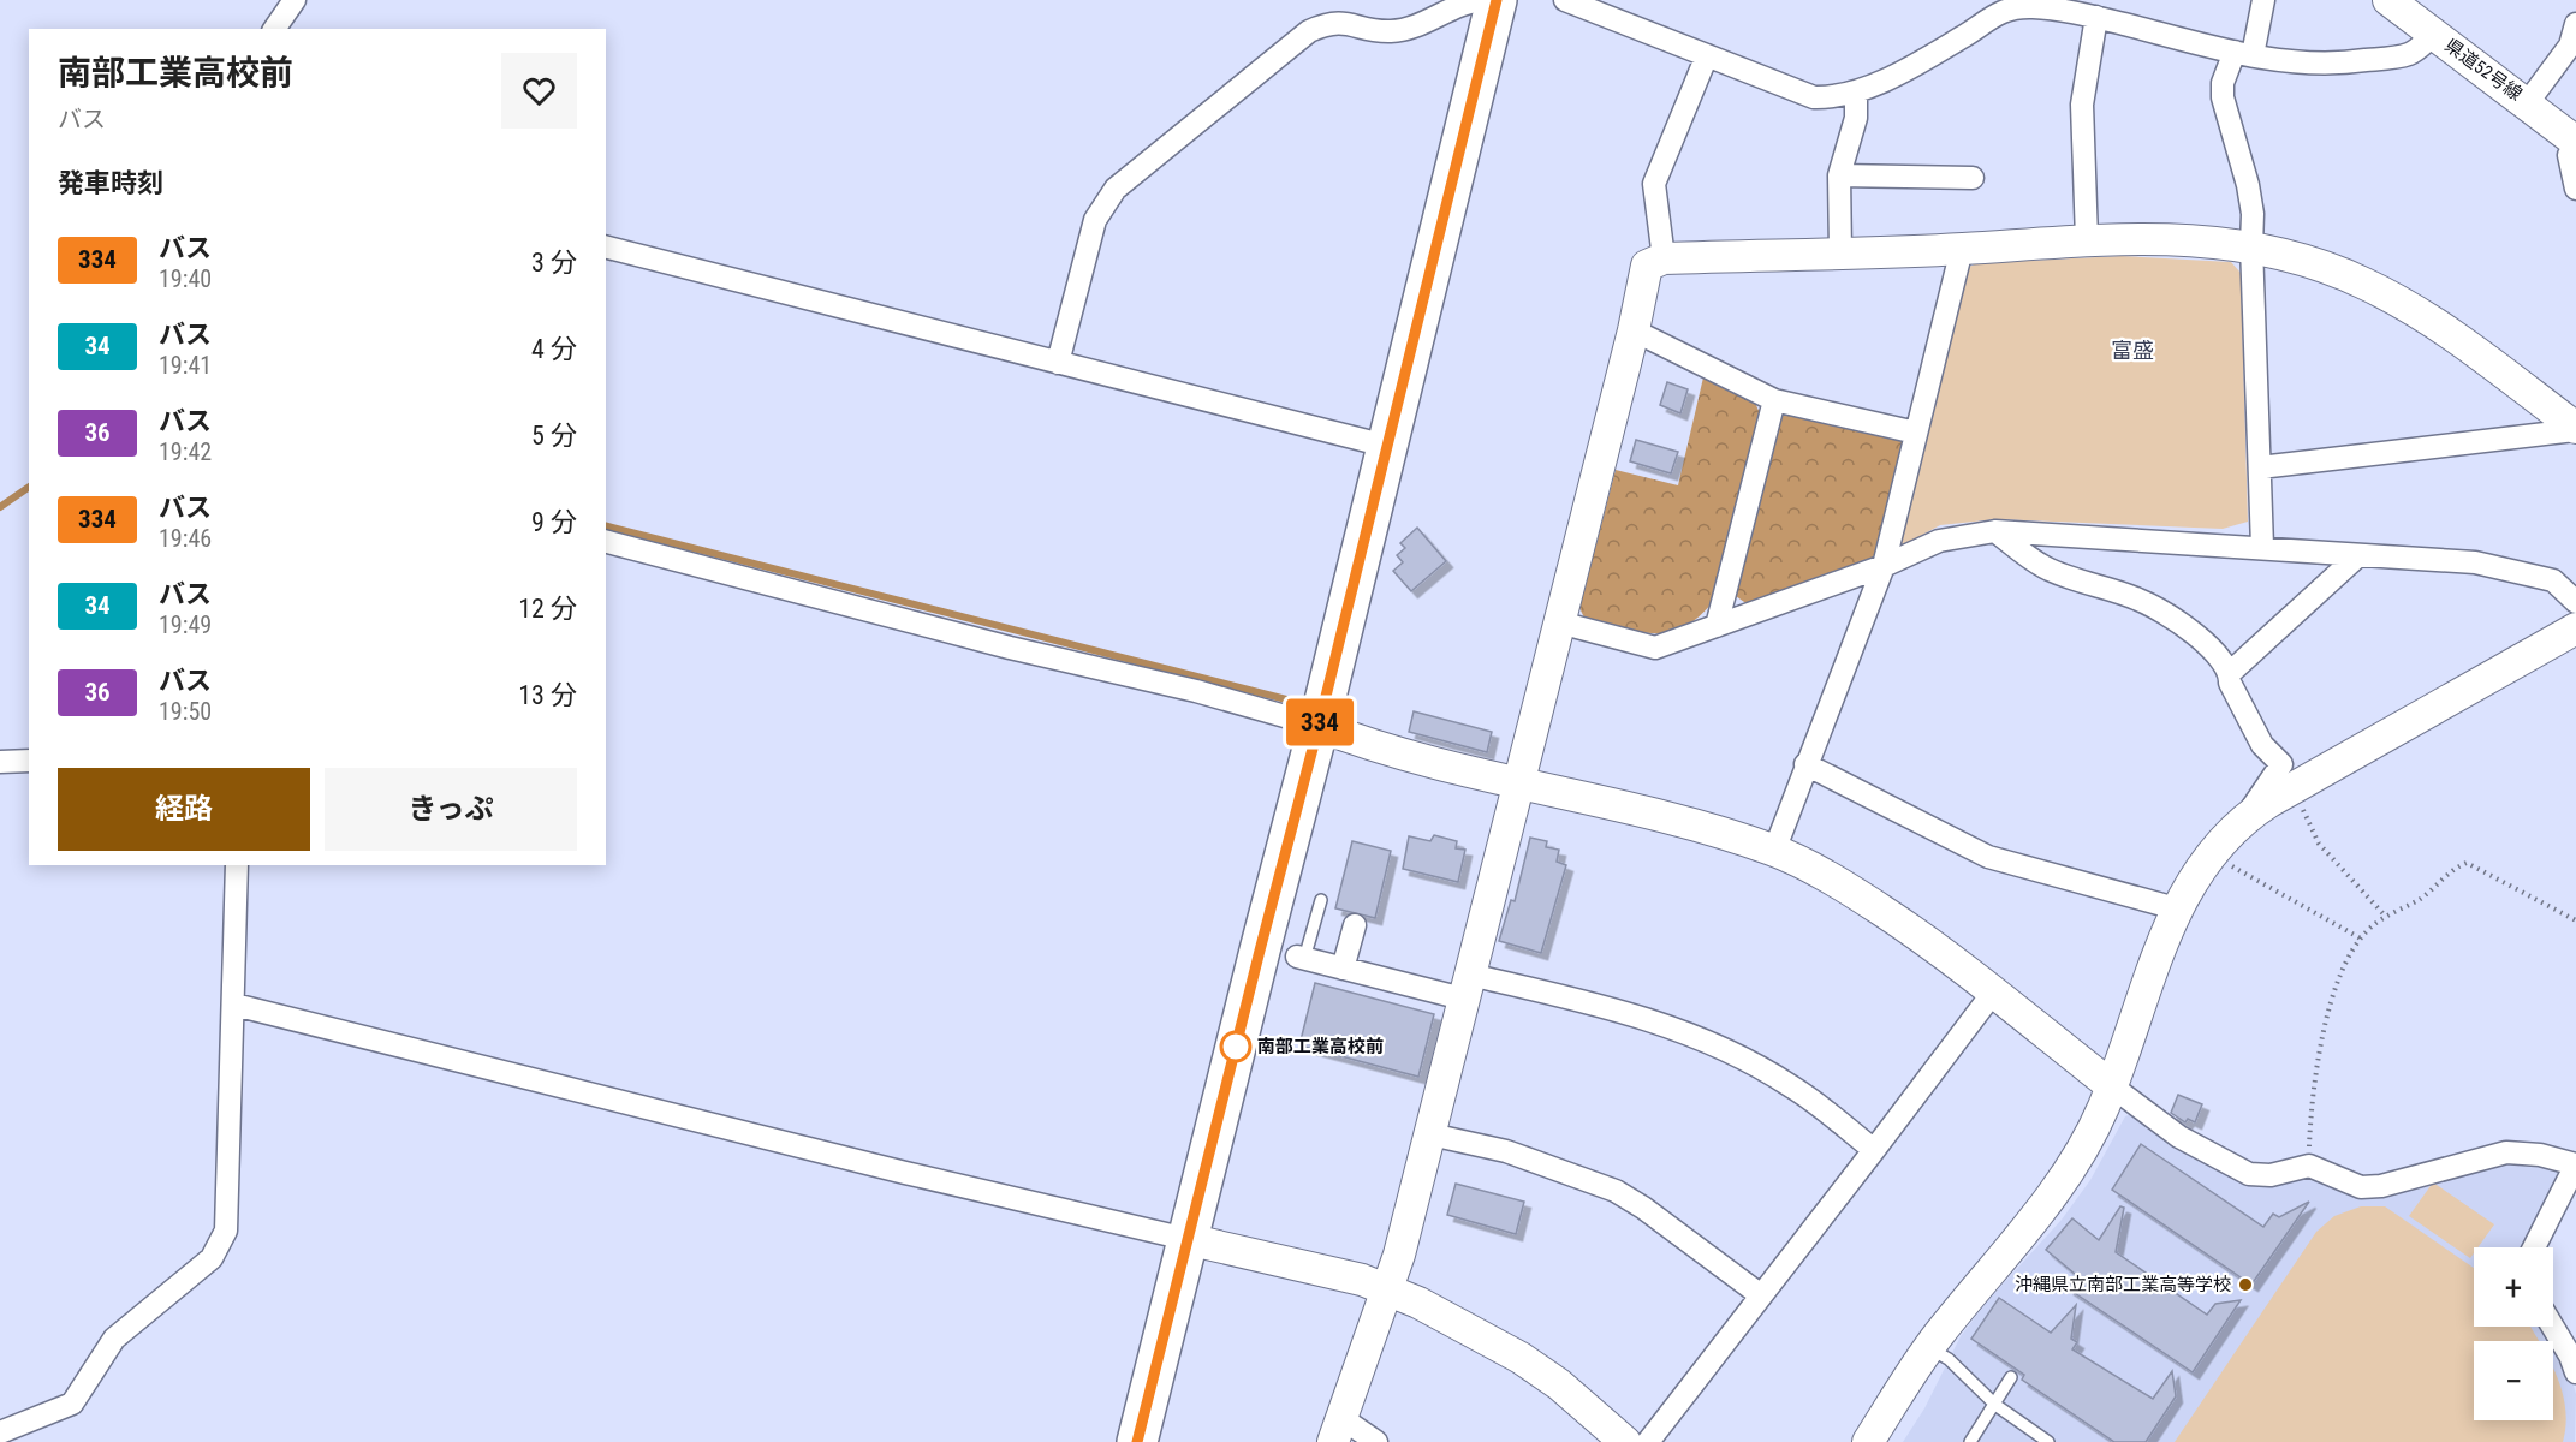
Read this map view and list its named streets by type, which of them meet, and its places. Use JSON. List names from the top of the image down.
{
  "streets": {
    "street": ["県道52号線"]
  },
  "districts": ["富盛"],
  "places": ["南部工業高校前", "沖縄県立南部工業高等学校"],
  "lines": ["bus line 334"],
  "page": {
    "on_map": "334",
    "heading": [
      ["南部工業高校前", "バス"],
      "発車時刻"
    ],
    "list": [
      {
        "mark": "334",
        "name": "バス",
        "note": "19:40",
        "value": "3 分"
      },
      {
        "mark": "34",
        "name": "バス",
        "note": "19:41",
        "value": "4 分"
      },
      {
        "mark": "36",
        "name": "バス",
        "note": "19:42",
        "value": "5 分"
      },
      {
        "mark": "334",
        "name": "バス",
        "note": "19:46",
        "value": "9 分"
      },
      {
        "mark": "34",
        "name": "バス",
        "note": "19:49",
        "value": "12 分"
      },
      {
        "mark": "36",
        "name": "バス",
        "note": "19:50",
        "value": "13 分"
      }
    ],
    "buttons": ["経路", "きっぷ"],
    "map_buttons": ["+", "−"]
  }
}
